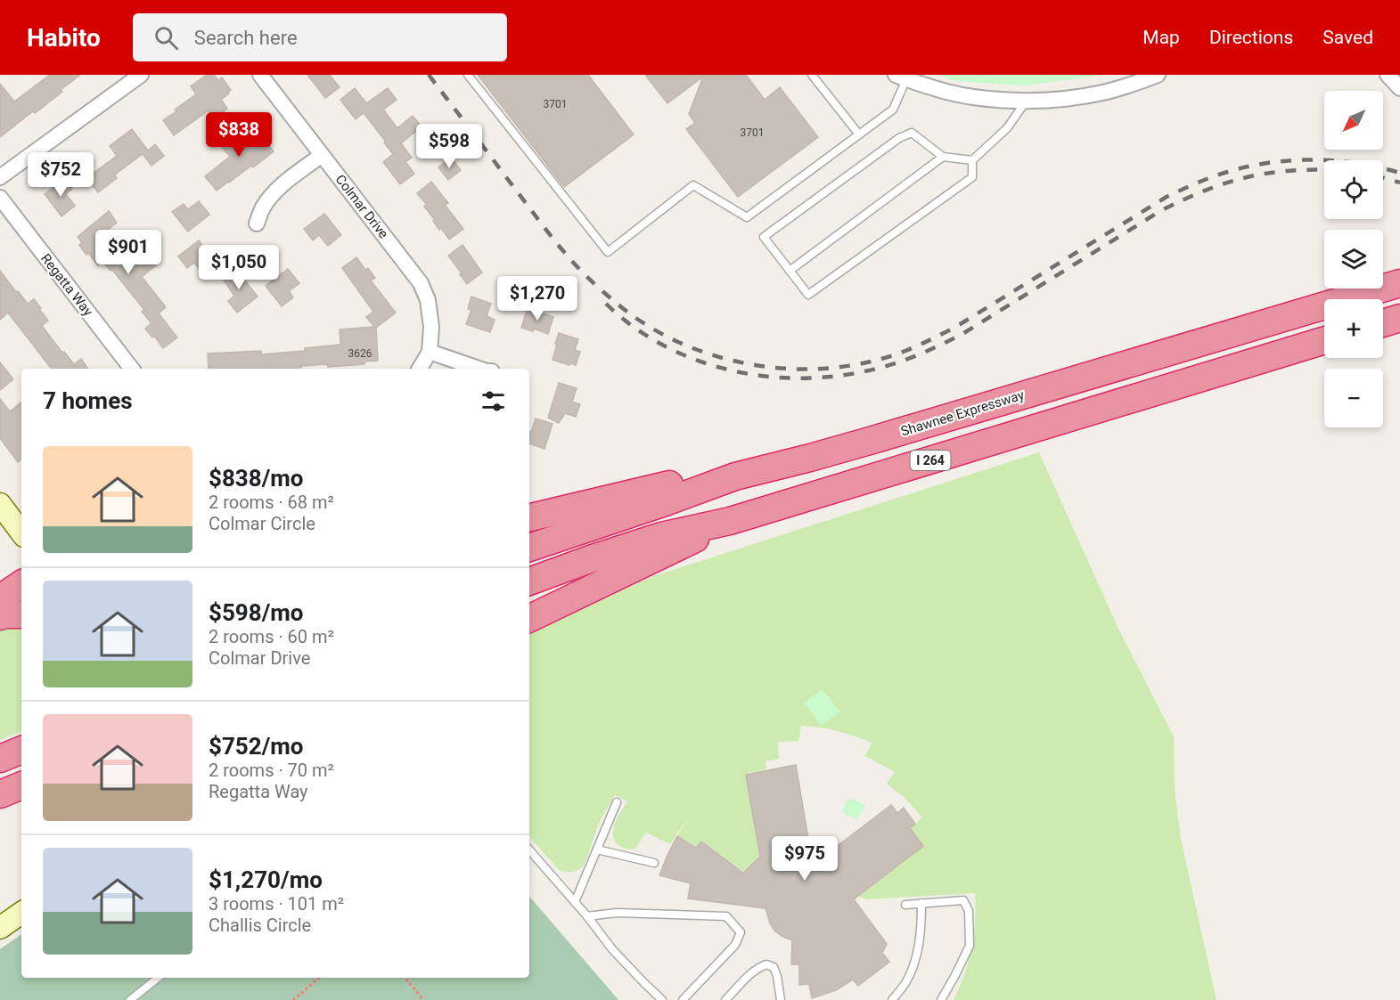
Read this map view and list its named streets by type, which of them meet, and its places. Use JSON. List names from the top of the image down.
{
  "streets": {
    "highway": ["Shawnee Expressway", "I 264"],
    "street": ["Colmar Drive", "Regatta Way"]
  },
  "house_numbers": ["3701", "3701", "3626"],
  "north": "bottom left",
  "page": {
    "header": "Habito",
    "search": "Search here",
    "nav": ["Map", "Directions", "Saved"],
    "map_buttons": ["+", "−"],
    "price": [
      "$838",
      "$598",
      "$752",
      "$901",
      "$1,050",
      "$1,270",
      "$975"
    ],
    "heading": "7 homes",
    "list": [
      {
        "name": "$838/mo",
        "note": "2 rooms · 68 m² · Colmar Circle"
      },
      {
        "name": "$598/mo",
        "note": "2 rooms · 60 m² · Colmar Drive"
      },
      {
        "name": "$752/mo",
        "note": "2 rooms · 70 m² · Regatta Way"
      },
      {
        "name": "$1,270/mo",
        "note": "3 rooms · 101 m² · Challis Circle"
      }
    ]
  }
}
